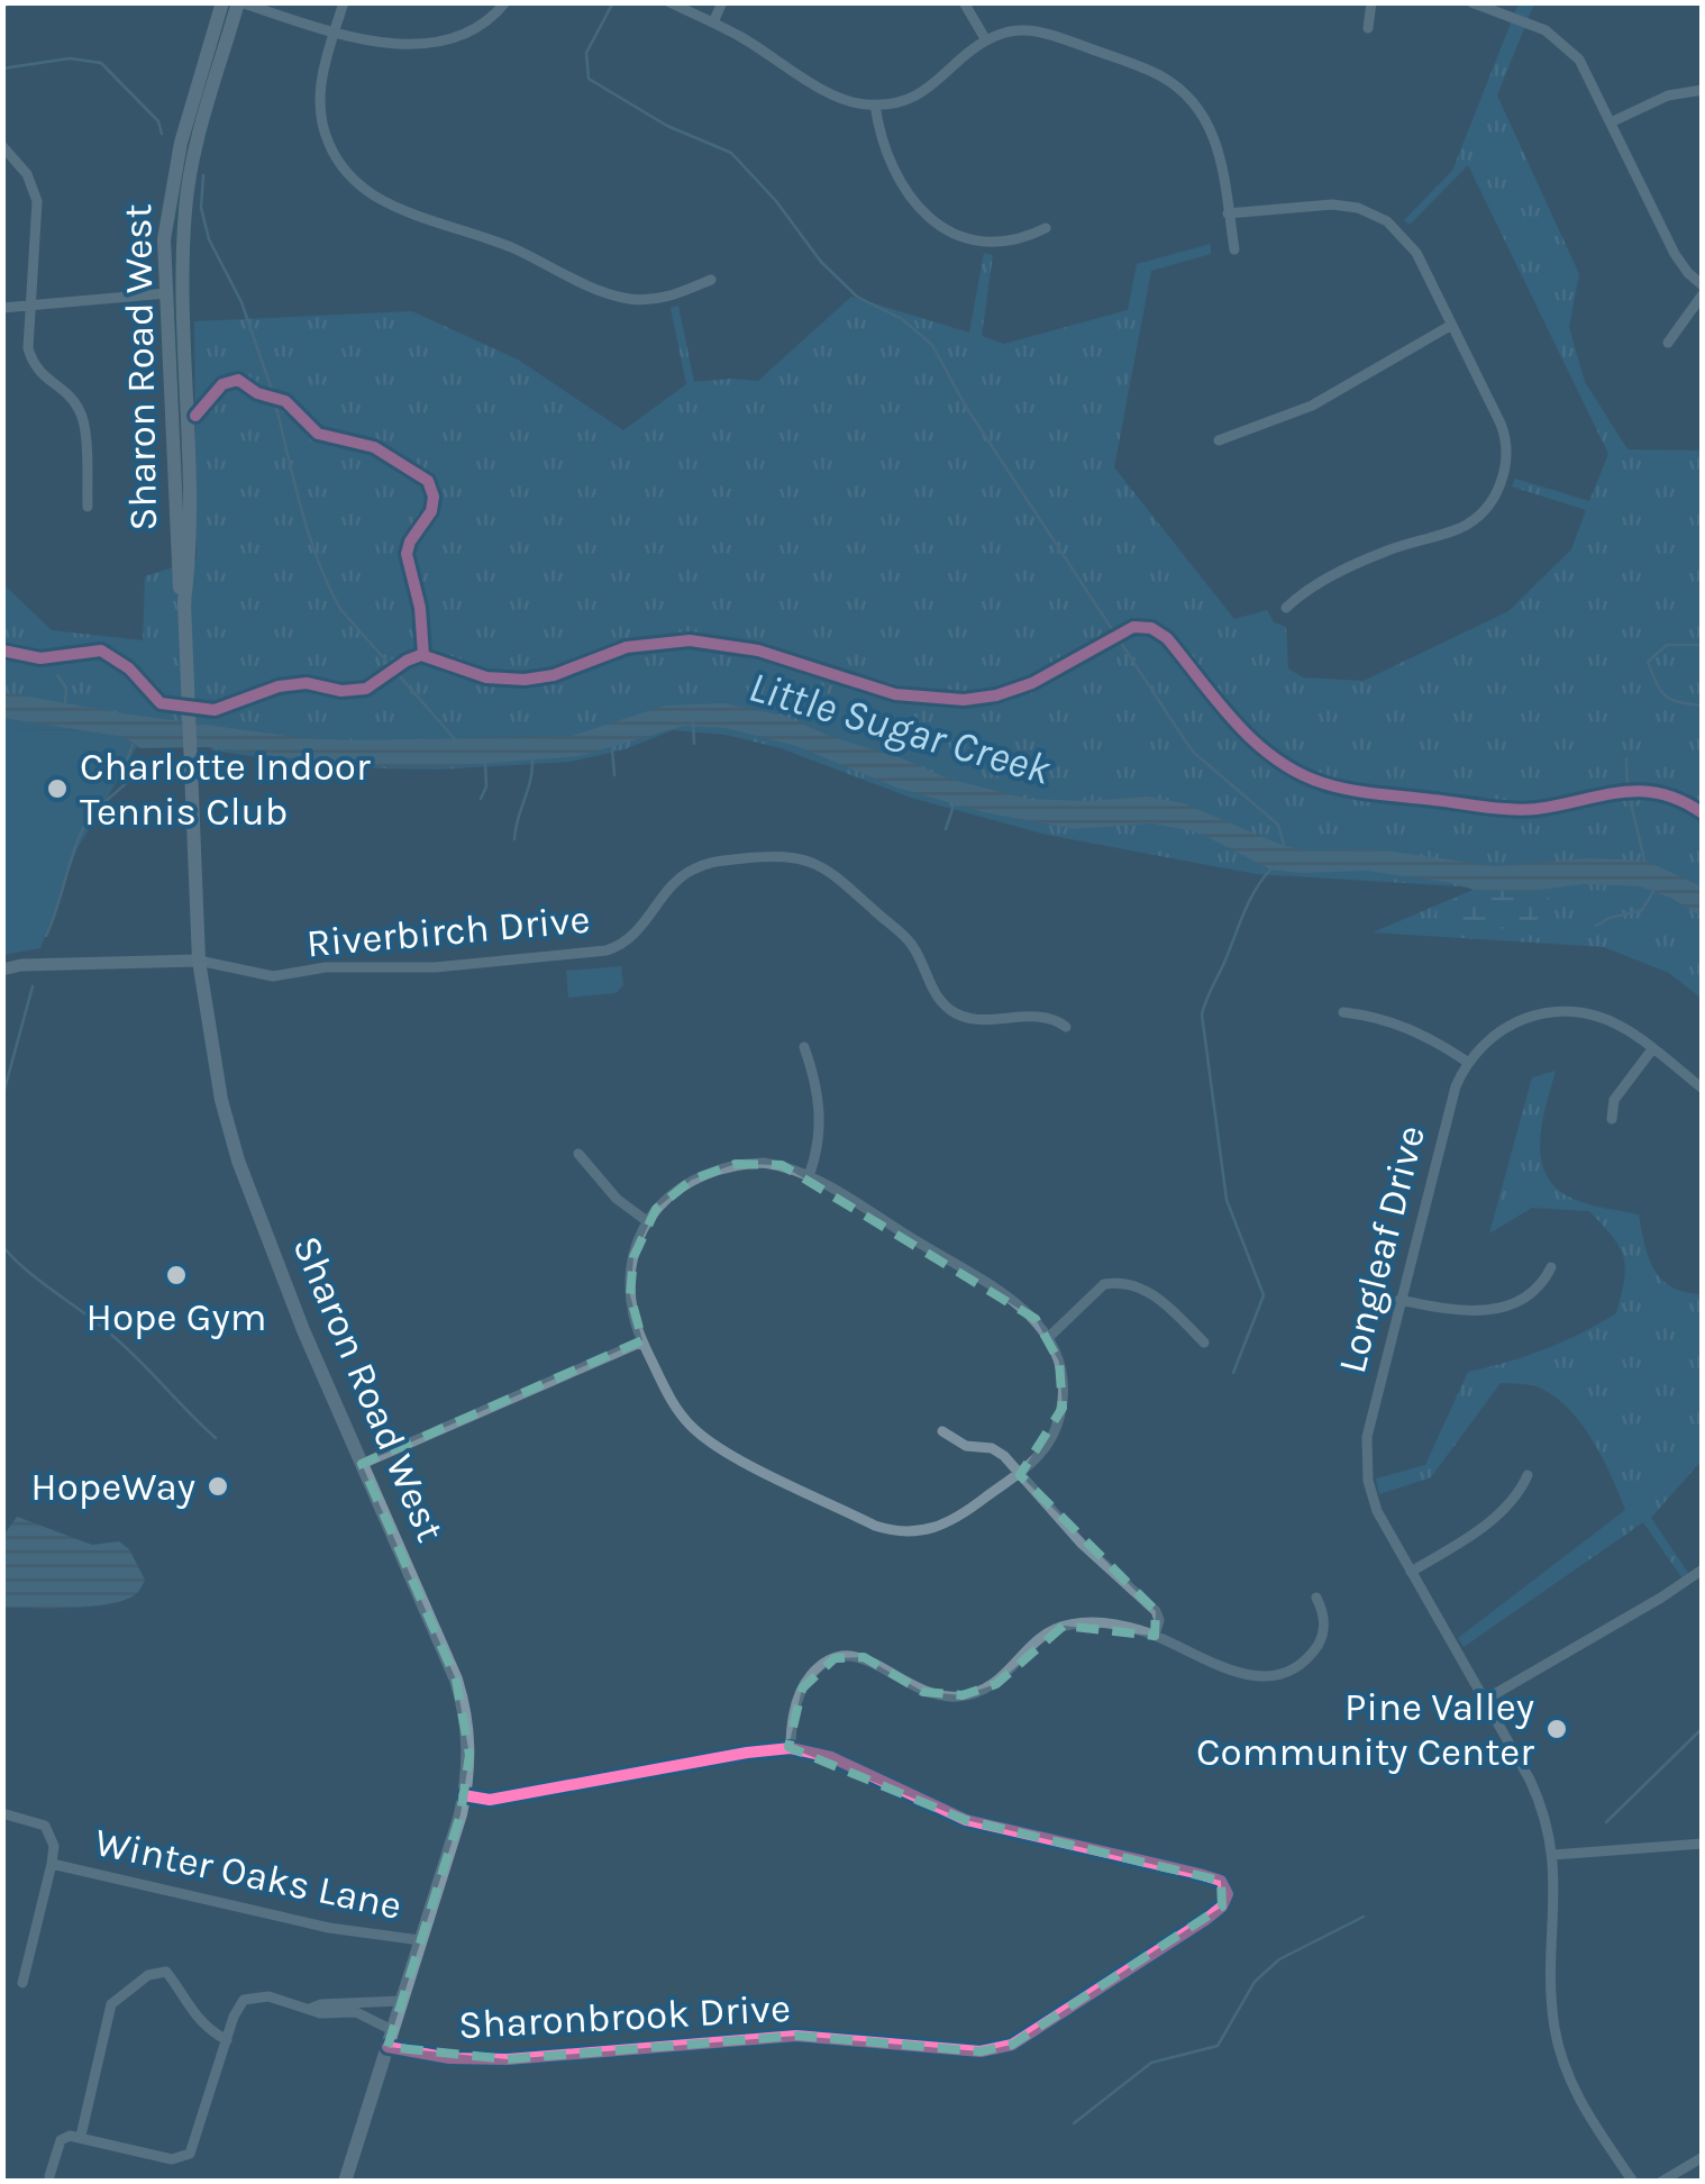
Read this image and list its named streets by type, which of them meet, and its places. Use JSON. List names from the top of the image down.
{
  "streets": {
    "main road": ["Sharon Road West"],
    "street": [
      "Riverbirch Drive",
      "Longleaf Drive",
      "Winter Oaks Lane",
      "Sharonbrook Drive"
    ]
  },
  "crossings": [
    ["Sharon Road West", "Riverbirch Drive"],
    ["Sharon Road West", "Winter Oaks Lane"],
    ["Sharon Road West", "Sharonbrook Drive"]
  ],
  "water": ["Little Sugar Creek"],
  "places": [
    "Charlotte Indoor Tennis Club",
    "Hope Gym",
    "HopeWay",
    "Pine Valley Community Center"
  ]
}
